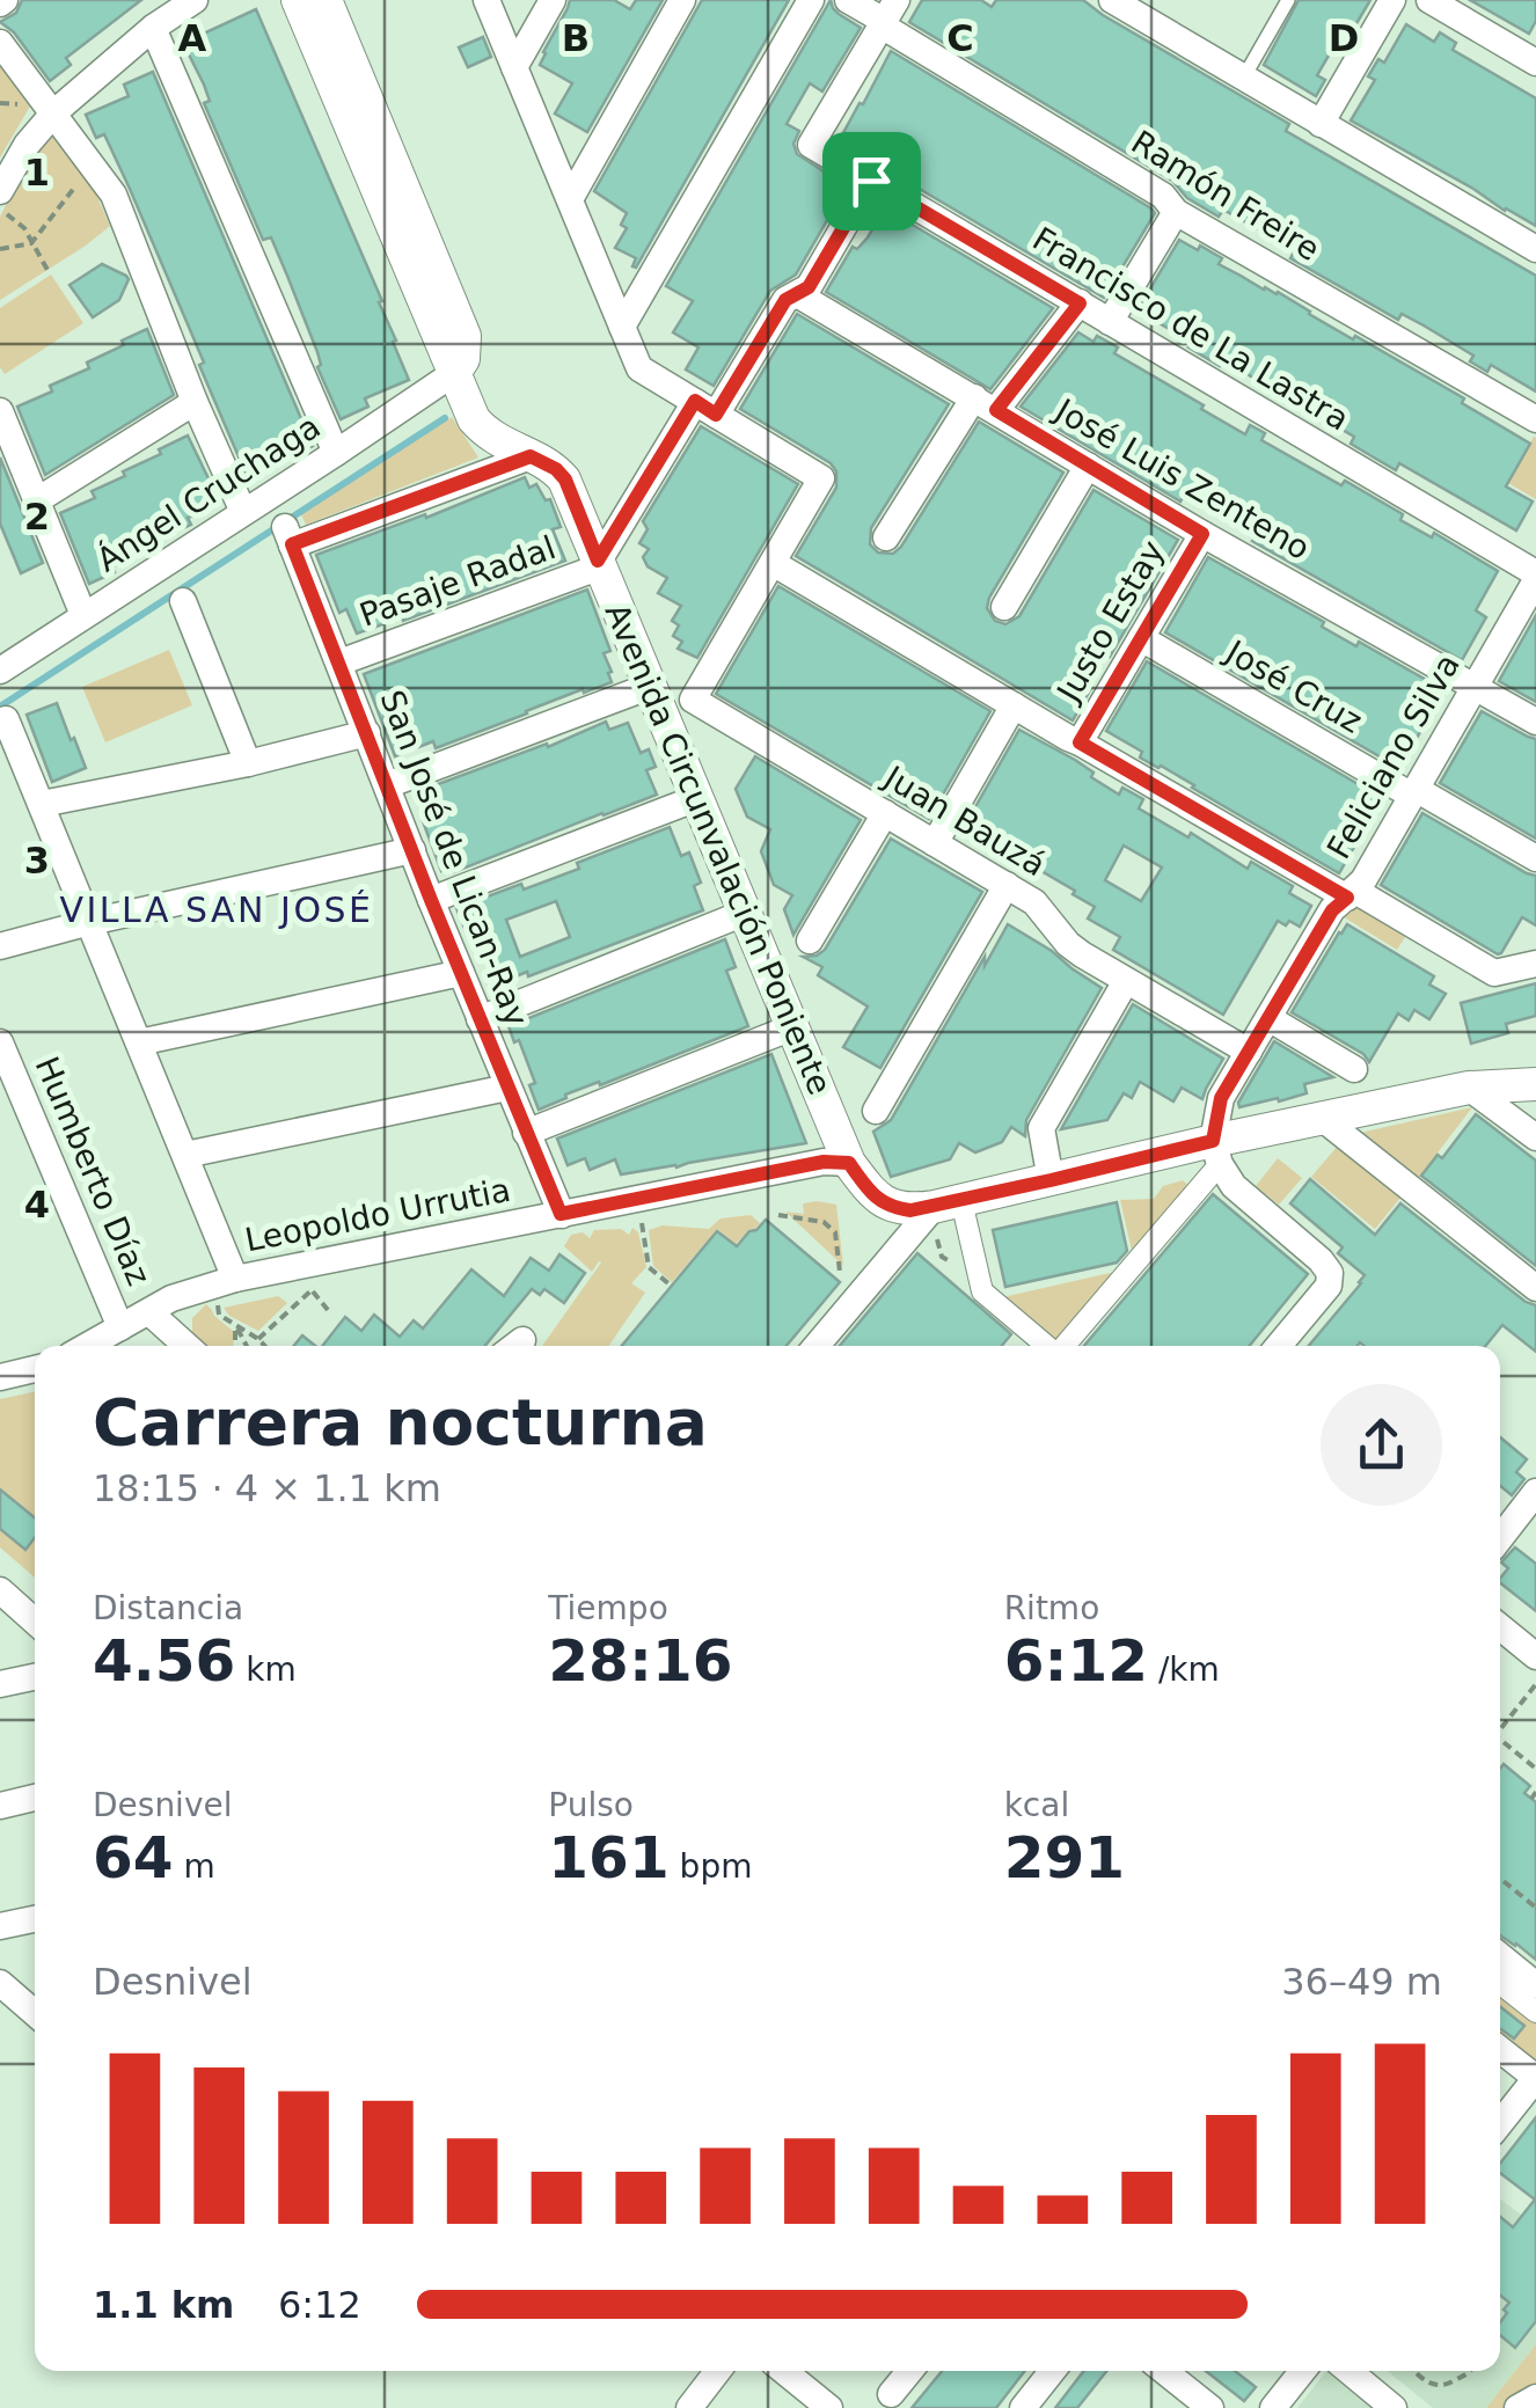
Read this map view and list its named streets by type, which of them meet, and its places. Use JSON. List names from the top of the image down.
{
  "streets": {
    "street": [
      "Ramón Freire",
      "Francisco de La Lastra",
      "José Luis Zenteno",
      "Ángel Cruchaga",
      "Pasaje Radal",
      "Justo Estay",
      "José Cruz",
      "Feliciano Silva",
      "Juan Bauzá",
      "Avenida Circunvalación Poniente",
      "San José de Lican-Ray",
      "Humberto Díaz",
      "Leopoldo Urrutia"
    ]
  },
  "crossings": [
    ["Ramón Freire", "Francisco de La Lastra"],
    ["Francisco de La Lastra", "Feliciano Silva"],
    ["José Luis Zenteno", "Justo Estay"],
    ["José Luis Zenteno", "Feliciano Silva"],
    ["Ángel Cruchaga", "Avenida Circunvalación Poniente"],
    ["Pasaje Radal", "Avenida Circunvalación Poniente"],
    ["Pasaje Radal", "San José de Lican-Ray"],
    ["Justo Estay", "José Cruz"],
    ["José Cruz", "Feliciano Silva"],
    ["Feliciano Silva", "Juan Bauzá"],
    ["Avenida Circunvalación Poniente", "San José de Lican-Ray"],
    ["Avenida Circunvalación Poniente", "Leopoldo Urrutia"],
    ["San José de Lican-Ray", "Leopoldo Urrutia"],
    ["Humberto Díaz", "Leopoldo Urrutia"]
  ],
  "districts": ["VILLA SAN JOSÉ"],
  "page": {
    "heading": ["Carrera nocturna", "18:15 · 4 × 1.1 km"],
    "stats": [
      ["Distancia", "4.56 km"],
      ["Tiempo", "28:16"],
      ["Ritmo", "6:12 /km"],
      ["Desnivel", "64 m"],
      ["Pulso", "161 bpm"],
      ["kcal", "291"]
    ],
    "chart": ["Desnivel", "36–49 m"],
    "list": [
      {
        "name": "1.1 km",
        "note": "6:12"
      }
    ]
  },
  "grid": {
    "columns": [
      "A",
      "B",
      "C",
      "D"
    ],
    "rows": [
      "1",
      "2",
      "3",
      "4"
    ]
  }
}
